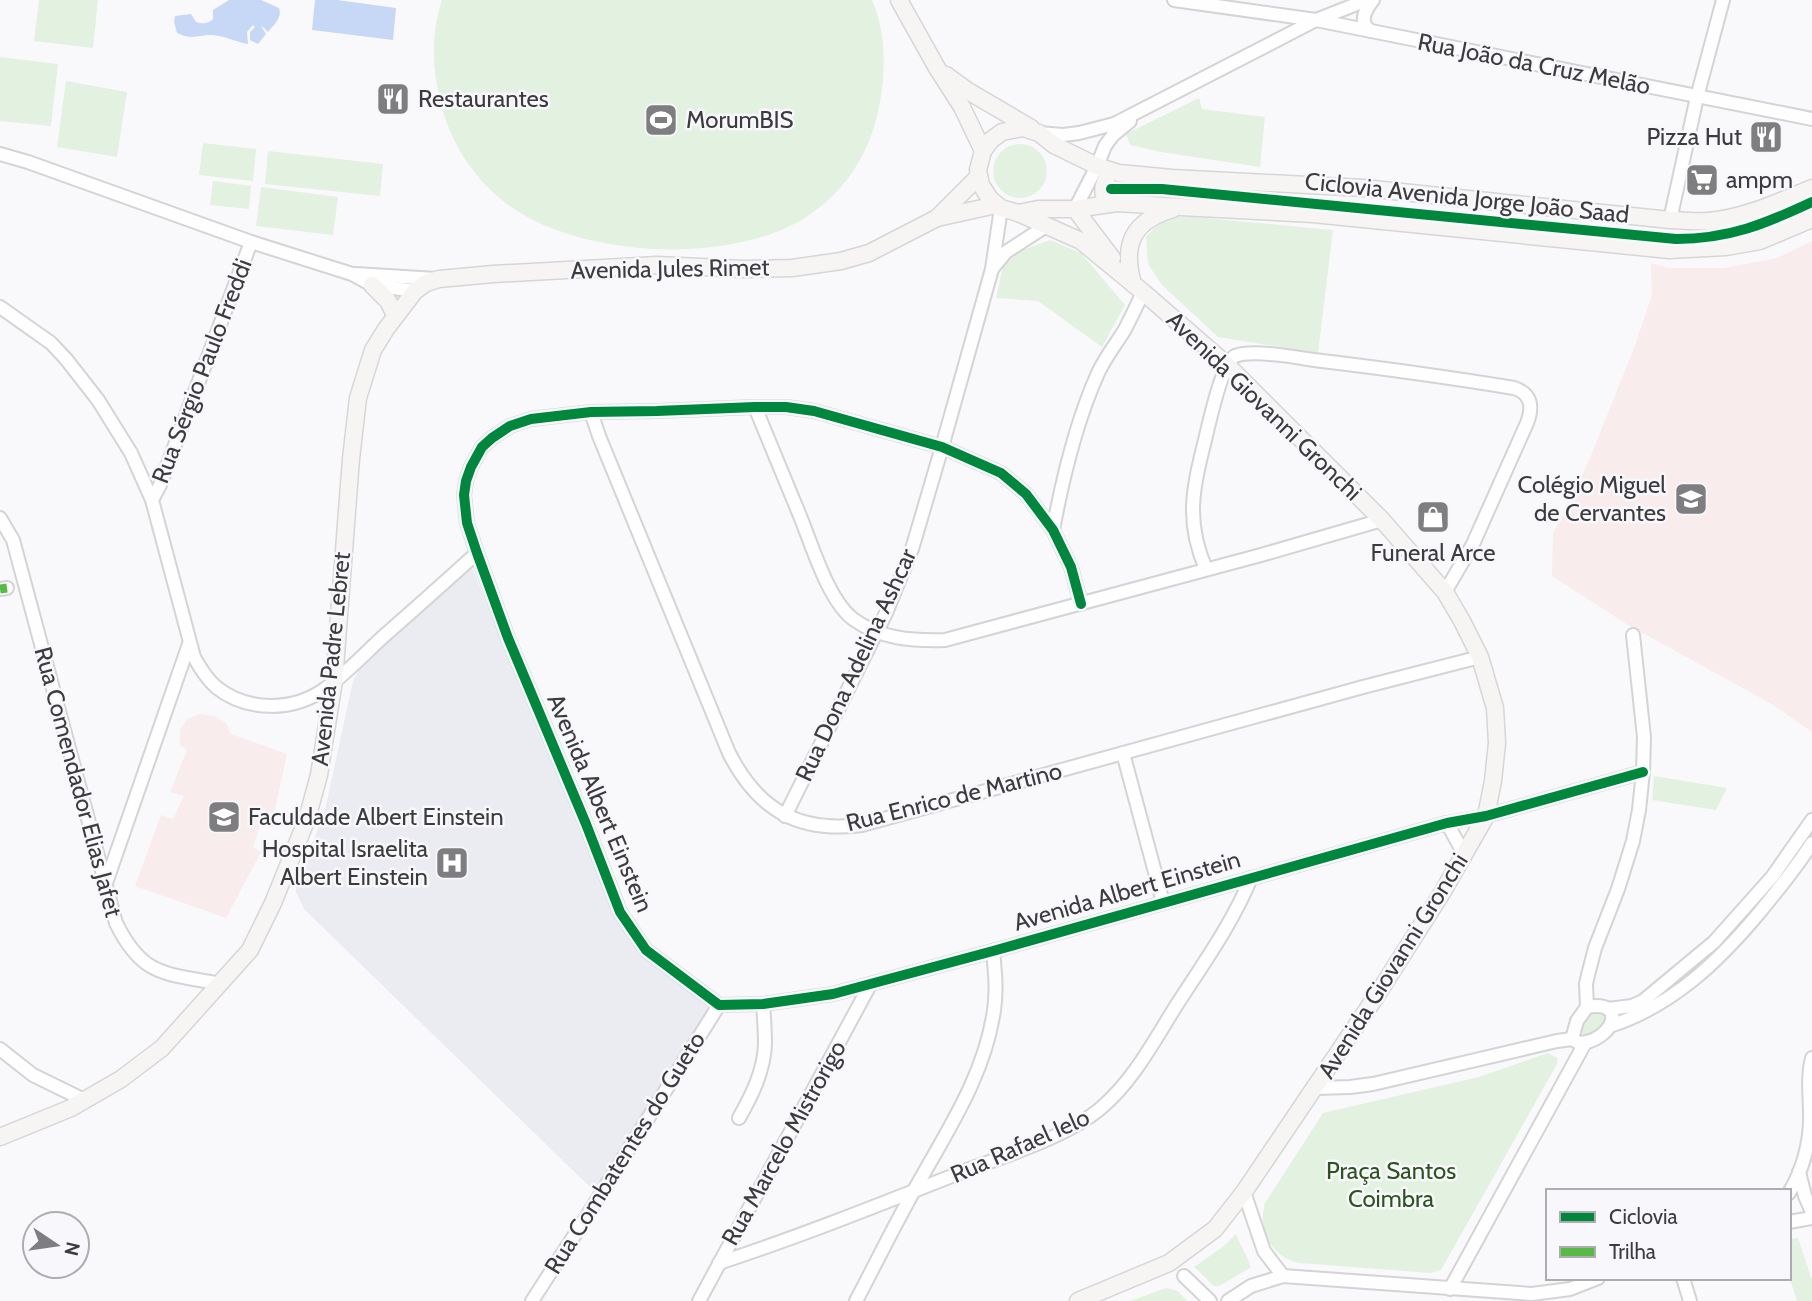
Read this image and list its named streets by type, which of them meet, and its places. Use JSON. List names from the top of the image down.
{
  "streets": {
    "main road": ["Avenida Jules Rimet", "Avenida Giovanni Gronchi", "Avenida Padre Lebret"],
    "street": [
      "Rua João da Cruz Melão",
      "Rua Sérgio Paulo Freddi",
      "Rua Dona Adelina Ashcar",
      "Rua Comendador Elias Jafet",
      "Rua Enrico de Martino",
      "Avenida Albert Einstein",
      "Rua Marcelo Mistrorigo",
      "Rua Rafael Ielo",
      "Rua Combatentes do Gueto"
    ],
    "cycle path": ["Ciclovia Avenida Jorge João Saad"]
  },
  "crossings": [
    ["Avenida Jules Rimet", "Rua Sérgio Paulo Freddi"],
    ["Avenida Jules Rimet", "Avenida Giovanni Gronchi"],
    ["Avenida Jules Rimet", "Avenida Padre Lebret"],
    ["Avenida Jules Rimet", "Rua Dona Adelina Ashcar"],
    ["Avenida Giovanni Gronchi", "Rua Dona Adelina Ashcar"],
    ["Avenida Giovanni Gronchi", "Rua Enrico de Martino"],
    ["Avenida Giovanni Gronchi", "Avenida Albert Einstein"],
    ["Avenida Padre Lebret", "Rua Comendador Elias Jafet"],
    ["Rua Dona Adelina Ashcar", "Rua Enrico de Martino"],
    ["Rua Dona Adelina Ashcar", "Avenida Albert Einstein"],
    ["Rua Enrico de Martino", "Avenida Albert Einstein"],
    ["Avenida Albert Einstein", "Rua Marcelo Mistrorigo"],
    ["Avenida Albert Einstein", "Rua Rafael Ielo"],
    ["Avenida Albert Einstein", "Rua Combatentes do Gueto"],
    ["Rua Marcelo Mistrorigo", "Rua Rafael Ielo"]
  ],
  "parks": ["Praça Santos Coimbra"],
  "places": {
    "restaurant": ["Restaurantes", "Pizza Hut"],
    "sports": ["MorumBIS"],
    "supermarket": ["ampm"],
    "school or university": ["Colégio Miguel de Cervantes", "Faculdade Albert Einstein"],
    "shop": ["Funeral Arce"],
    "hospital": ["Hospital Israelita Albert Einstein"]
  },
  "legend": ["Ciclovia", "Trilha"],
  "north": "right"
}
